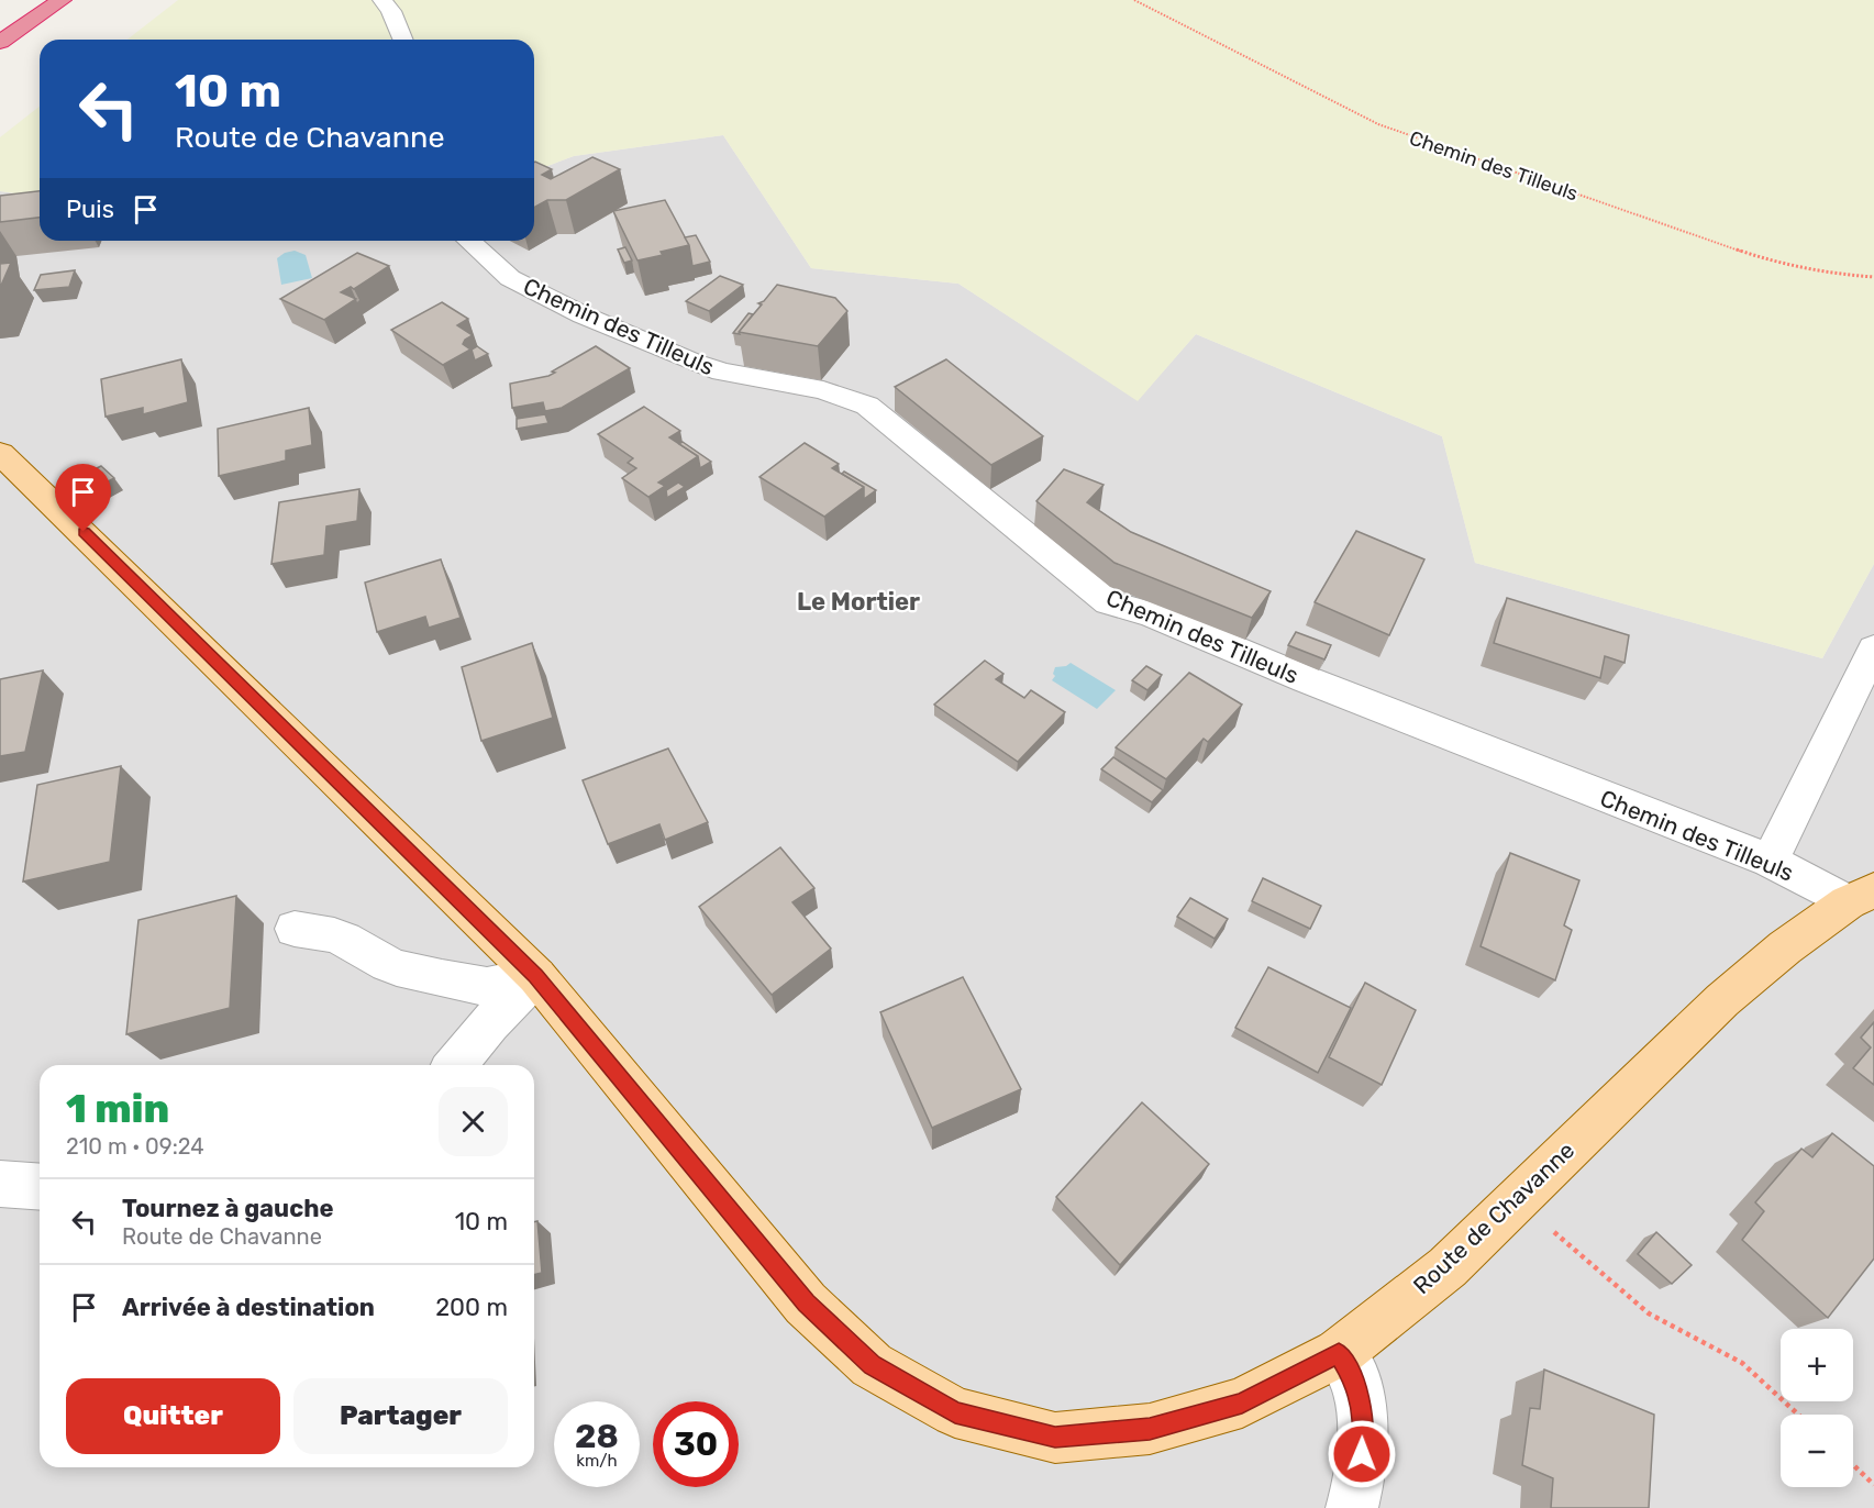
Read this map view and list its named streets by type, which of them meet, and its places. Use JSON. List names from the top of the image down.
{
  "streets": {
    "main road": ["Route de Chavanne"],
    "street": ["Chemin des Tilleuls"]
  },
  "crossings": [
    ["Chemin des Tilleuls", "Route de Chavanne"]
  ],
  "districts": ["Le Mortier"],
  "page": {
    "turn": ["10 m", "Route de Chavanne"],
    "then": "Puis",
    "heading": ["1 min", "210 m · 09:24"],
    "list": [
      {
        "name": "Tournez à gauche",
        "note": "Route de Chavanne",
        "value": "10 m"
      },
      {
        "name": "Arrivée à destination",
        "value": "200 m"
      }
    ],
    "map_buttons": ["+", "−"],
    "buttons": ["Quitter", "Partager"],
    "speed": "28 km/h",
    "limit": "30"
  }
}
